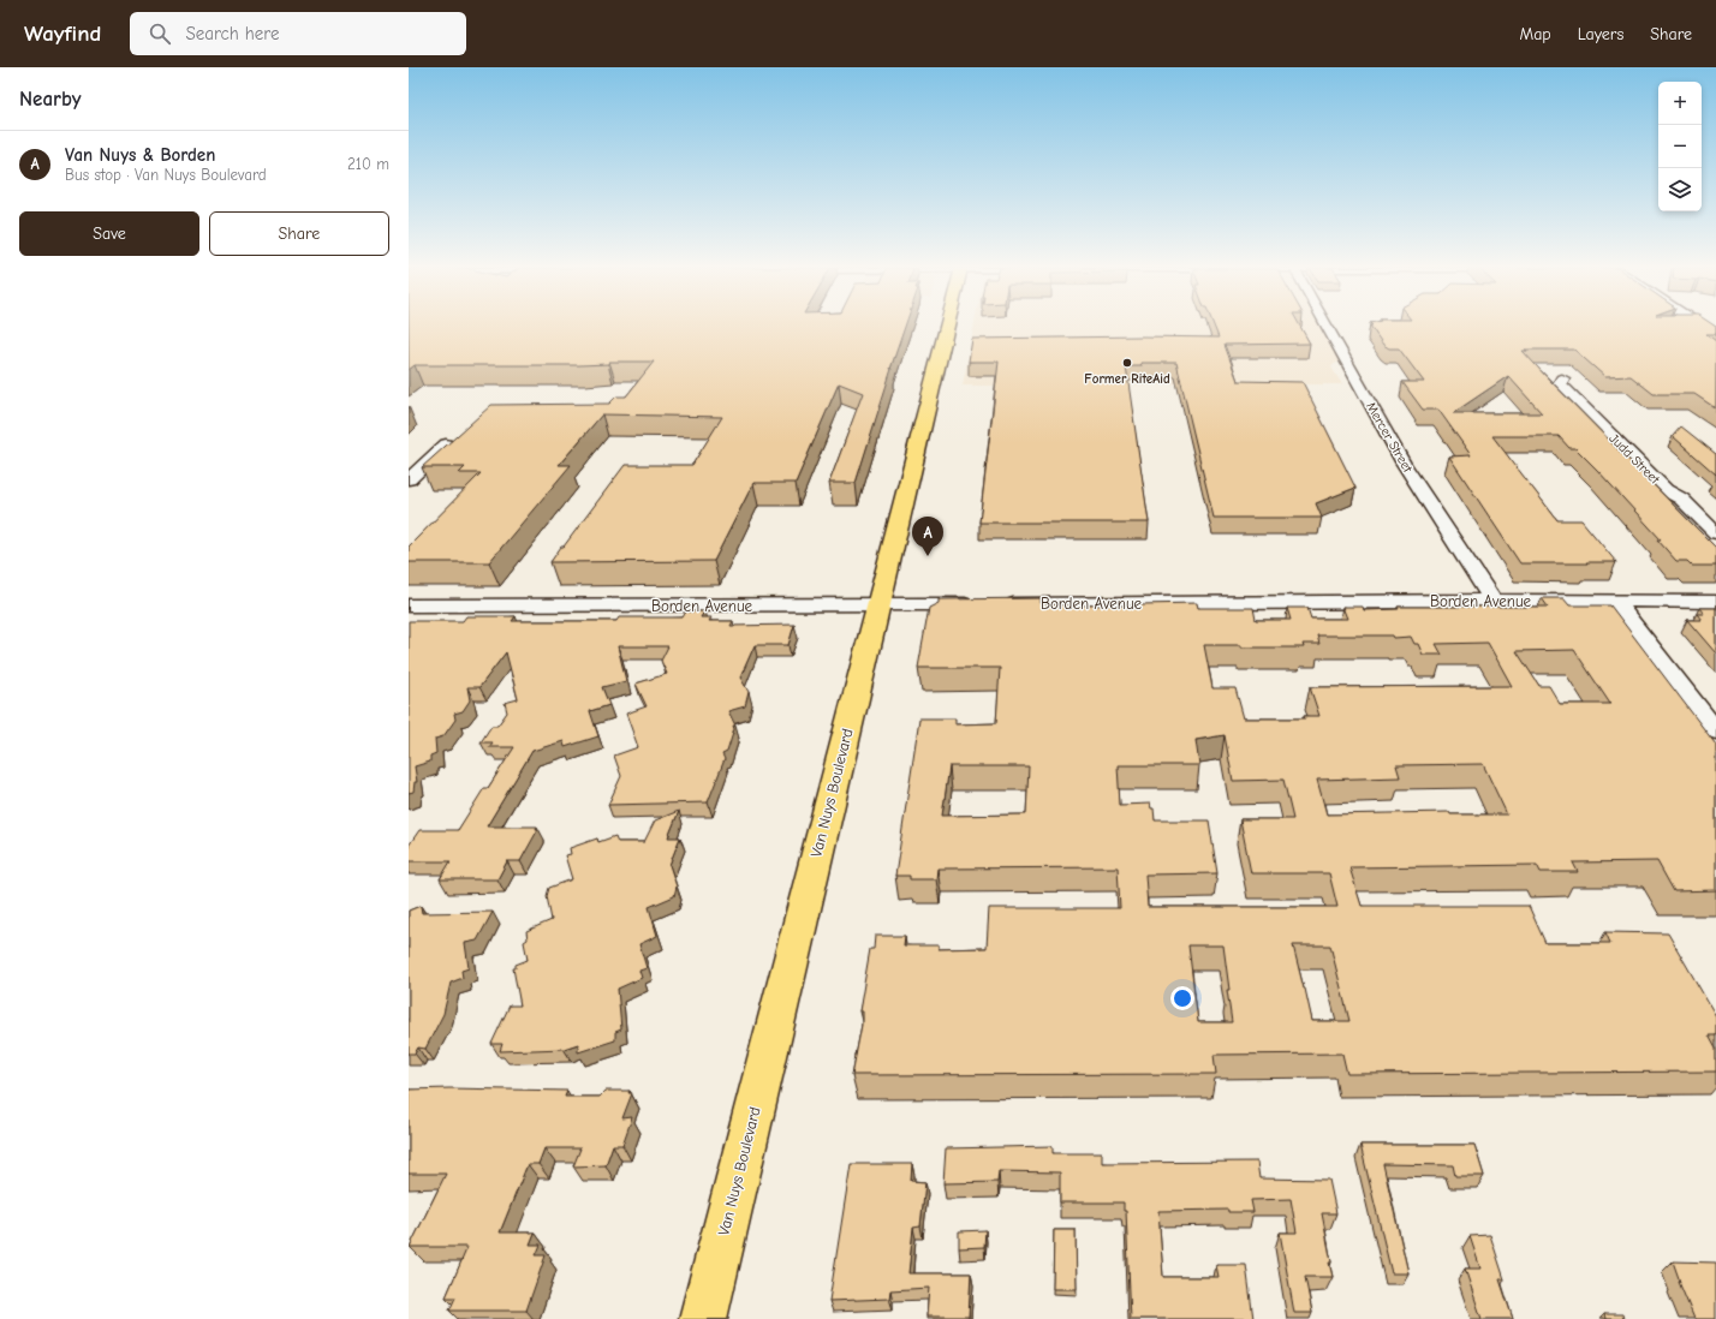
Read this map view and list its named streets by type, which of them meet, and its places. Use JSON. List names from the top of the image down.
{
  "streets": {
    "main road": ["Van Nuys Boulevard"],
    "street": ["Mercer Street", "Judd Street", "Borden Avenue"]
  },
  "crossings": [
    ["Mercer Street", "Borden Avenue"],
    ["Borden Avenue", "Van Nuys Boulevard"]
  ],
  "places": ["Former RiteAid"],
  "page": {
    "header": "Wayfind",
    "search": "Search here",
    "nav": ["Map", "Layers", "Share"],
    "heading": "Nearby",
    "map_buttons": ["+", "−"],
    "list": [
      {
        "mark": "A",
        "name": "Van Nuys & Borden",
        "note": "Bus stop · Van Nuys Boulevard",
        "value": "210 m"
      }
    ],
    "buttons": ["Save", "Share"],
    "pins": "A"
  }
}
